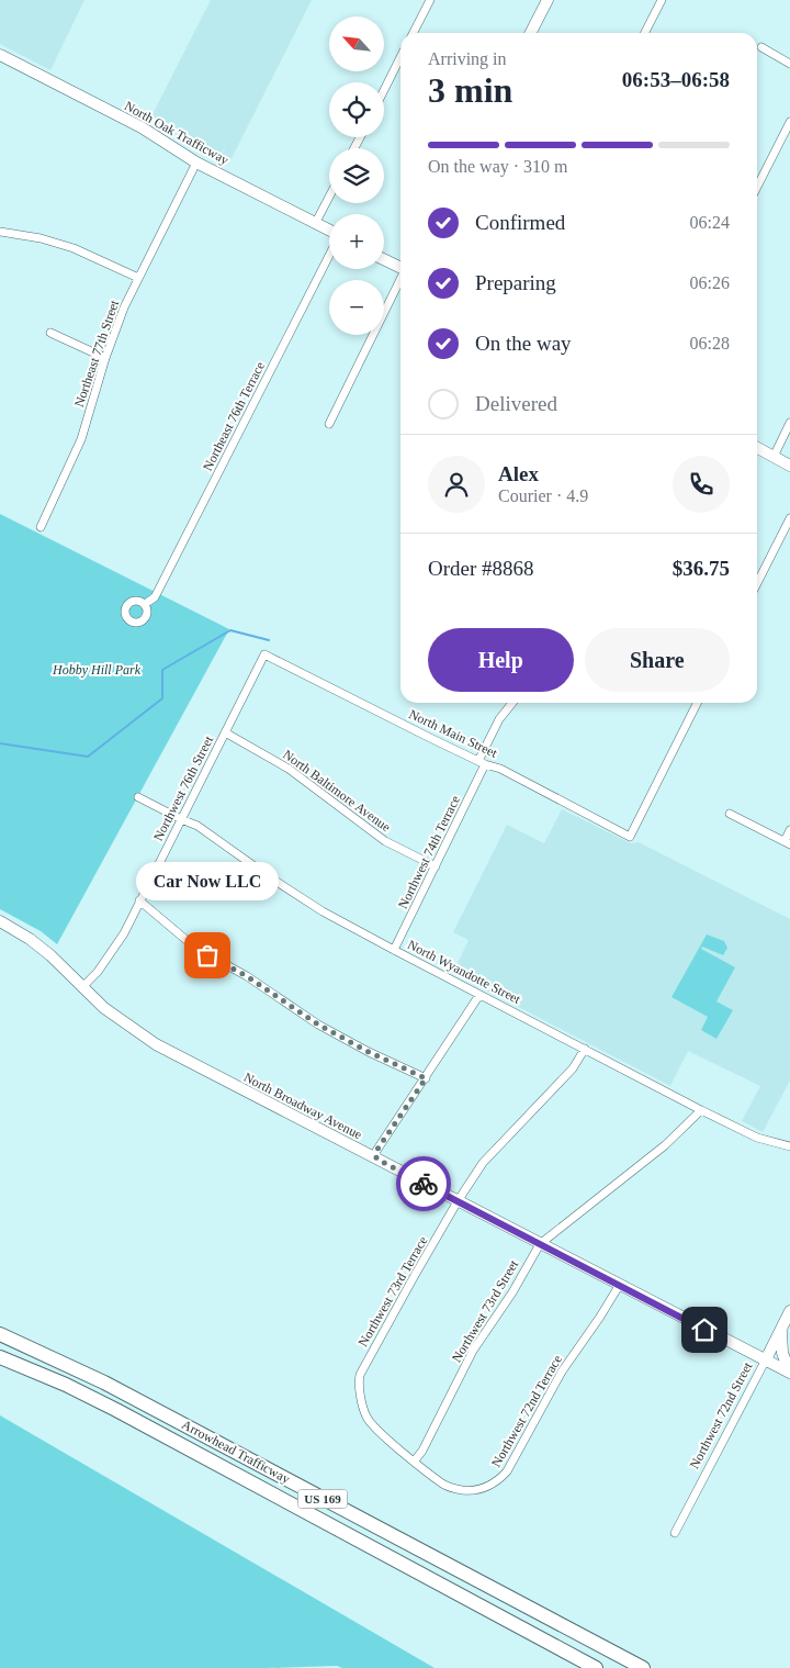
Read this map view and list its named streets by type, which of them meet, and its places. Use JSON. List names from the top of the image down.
{
  "streets": {
    "highway": ["Arrowhead Trafficway", "US 169"],
    "street": [
      "North Oak Trafficway",
      "Northeast 77th Street",
      "Northeast 76th Terrace",
      "North Main Street",
      "Northwest 76th Street",
      "North Baltimore Avenue",
      "Northwest 74th Terrace",
      "North Wyandotte Street",
      "North Broadway Avenue",
      "Northwest 73rd Terrace",
      "Northwest 73rd Street",
      "Northwest 72nd Terrace",
      "Northwest 72nd Street"
    ]
  },
  "crossings": [
    ["North Oak Trafficway", "Northeast 77th Street"],
    ["North Main Street", "Northwest 76th Street"],
    ["North Main Street", "Northwest 74th Terrace"],
    ["Northwest 76th Street", "North Baltimore Avenue"],
    ["Northwest 76th Street", "North Wyandotte Street"],
    ["Northwest 76th Street", "North Broadway Avenue"],
    ["North Baltimore Avenue", "Northwest 74th Terrace"],
    ["Northwest 74th Terrace", "North Wyandotte Street"],
    ["North Wyandotte Street", "Northwest 73rd Terrace"],
    ["North Wyandotte Street", "Northwest 73rd Street"],
    ["North Broadway Avenue", "Northwest 73rd Terrace"],
    ["North Broadway Avenue", "Northwest 73rd Street"],
    ["North Broadway Avenue", "Northwest 72nd Terrace"],
    ["North Broadway Avenue", "Northwest 72nd Street"],
    ["Northwest 73rd Terrace", "Northwest 73rd Street"],
    ["Northwest 73rd Terrace", "Northwest 72nd Terrace"],
    ["Northwest 73rd Street", "Northwest 72nd Terrace"]
  ],
  "parks": ["Hobby Hill Park"],
  "places": ["Car Now LLC"],
  "north": "top left",
  "page": {
    "map_buttons": ["+", "−"],
    "heading": ["3 min", "Arriving in", "06:53–06:58"],
    "panel": [
      "Alex",
      "Courier · 4.9",
      "Order #8868",
      "$36.75"
    ],
    "bar": "On the way · 310 m",
    "list": [
      ["Confirmed", "06:24"],
      ["Preparing", "06:26"],
      ["On the way", "06:28"],
      "Delivered"
    ],
    "buttons": ["Help", "Share"],
    "bubble": "Car Now LLC"
  }
}
